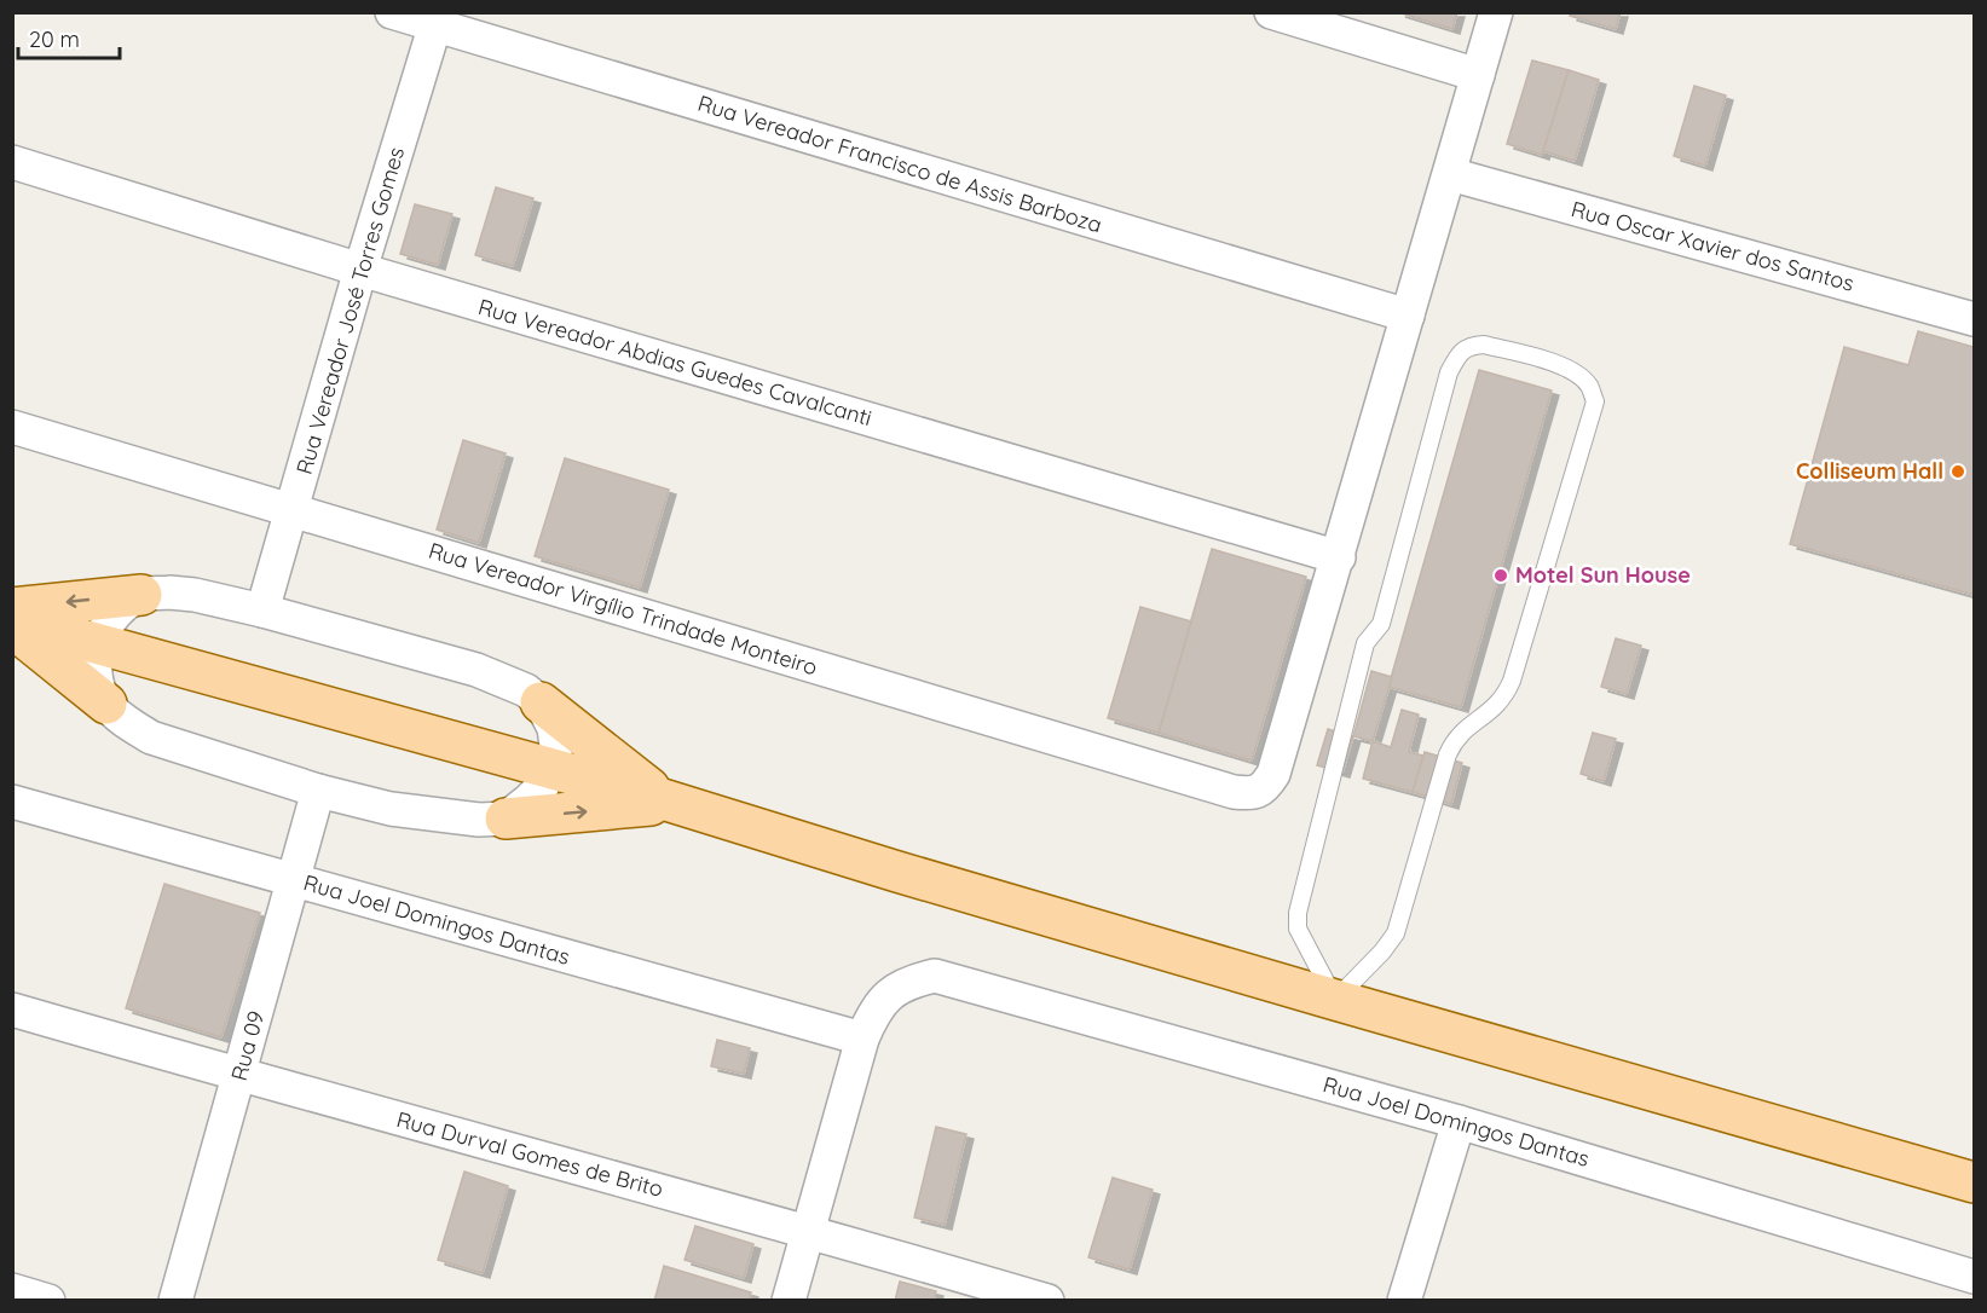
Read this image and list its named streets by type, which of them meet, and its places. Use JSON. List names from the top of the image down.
{
  "streets": {
    "street": [
      "Rua Vereador Francisco de Assis Barboza",
      "Rua Oscar Xavier dos Santos",
      "Rua Vereador José Torres Gomes",
      "Rua Vereador Abdias Guedes Cavalcanti",
      "Rua Vereador Virgílio Trindade Monteiro",
      "Rua Joel Domingos Dantas",
      "Rua 09",
      "Rua Durval Gomes de Brito"
    ]
  },
  "crossings": [
    ["Rua Vereador Francisco de Assis Barboza", "Rua Vereador José Torres Gomes"],
    ["Rua Vereador José Torres Gomes", "Rua Vereador Abdias Guedes Cavalcanti"],
    ["Rua Vereador José Torres Gomes", "Rua Vereador Virgílio Trindade Monteiro"],
    ["Rua Vereador Abdias Guedes Cavalcanti", "Rua Vereador Virgílio Trindade Monteiro"],
    ["Rua Joel Domingos Dantas", "Rua 09"],
    ["Rua 09", "Rua Durval Gomes de Brito"]
  ],
  "places": ["Colliseum Hall", "Motel Sun House"],
  "scale_bar": "20 m"
}
